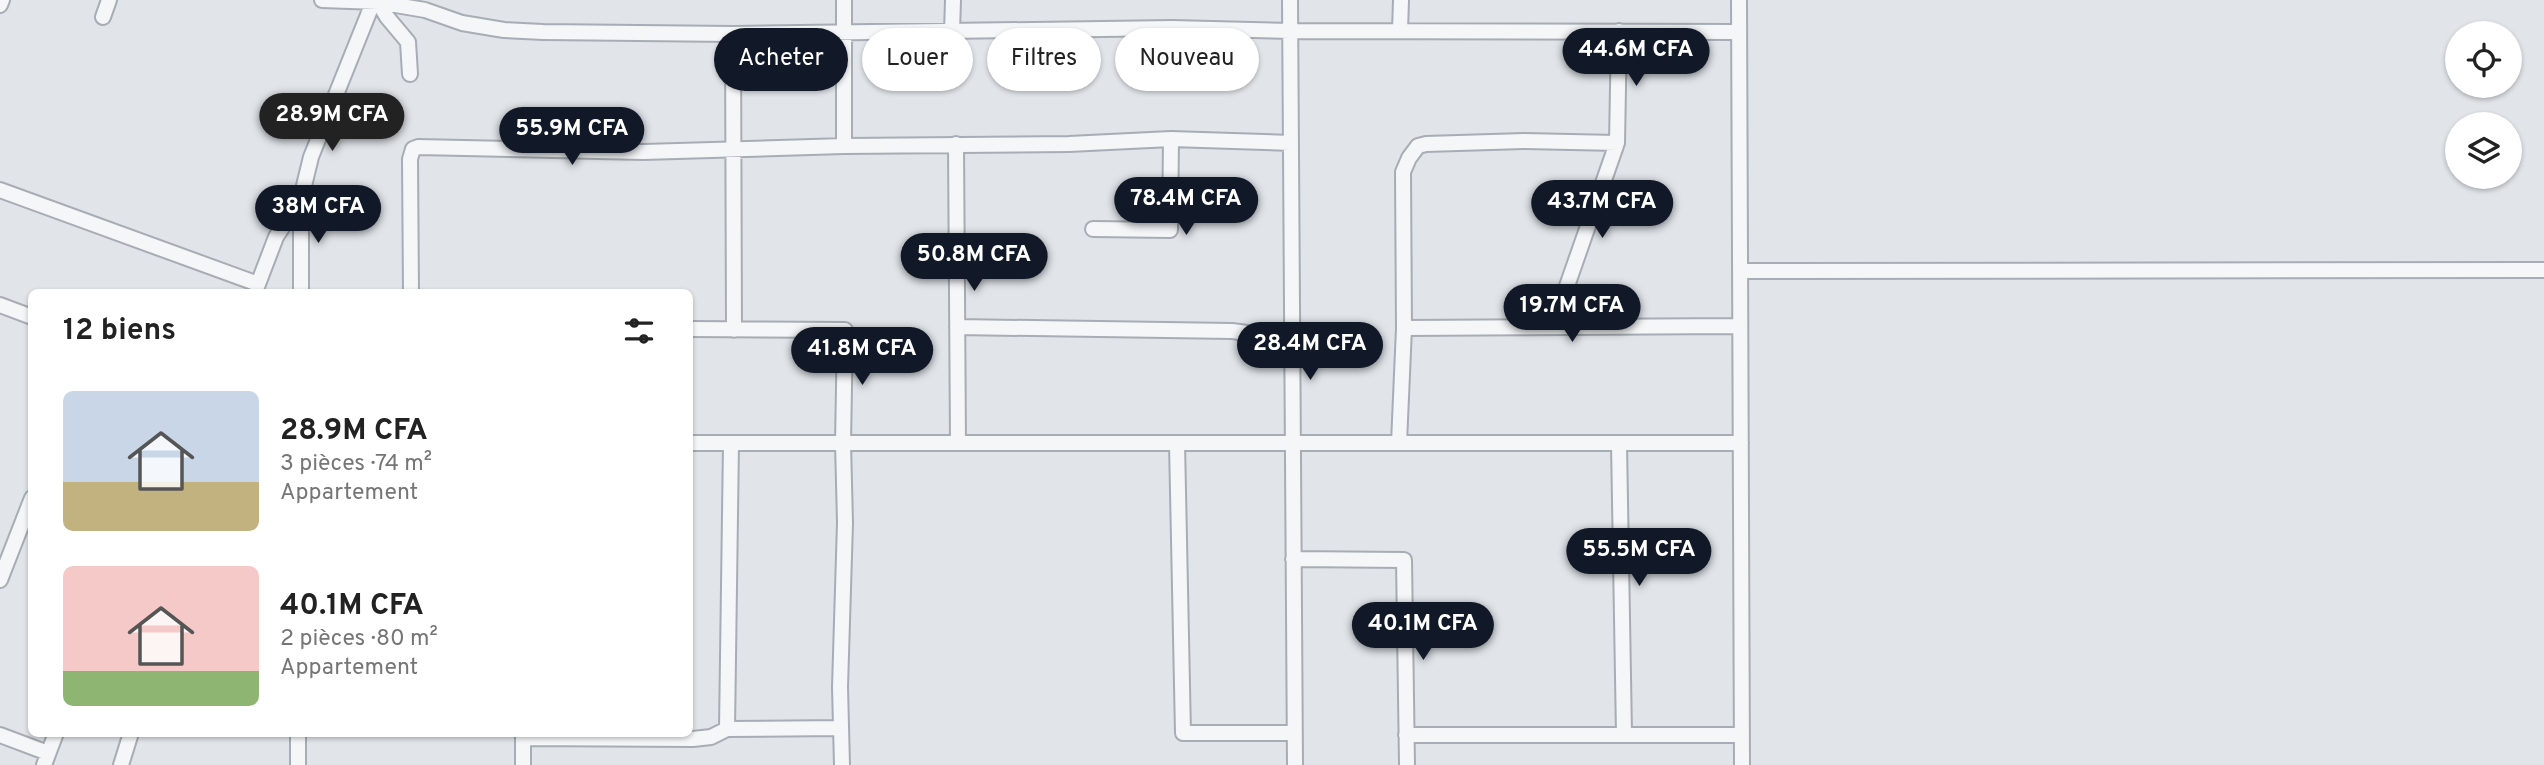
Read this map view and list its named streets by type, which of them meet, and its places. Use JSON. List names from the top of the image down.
{
  "page": {
    "price": [
      "44.6M CFA",
      "28.9M CFA",
      "55.9M CFA",
      "78.4M CFA",
      "43.7M CFA",
      "38M CFA",
      "50.8M CFA",
      "19.7M CFA",
      "28.4M CFA",
      "41.8M CFA",
      "55.5M CFA",
      "40.1M CFA"
    ],
    "chip": [
      "Acheter",
      "Louer",
      "Filtres",
      "Nouveau"
    ],
    "heading": "12 biens",
    "list": [
      {
        "name": "28.9M CFA",
        "note": "3 pièces · 74 m² · Appartement"
      },
      {
        "name": "40.1M CFA",
        "note": "2 pièces · 80 m² · Appartement"
      }
    ]
  }
}
